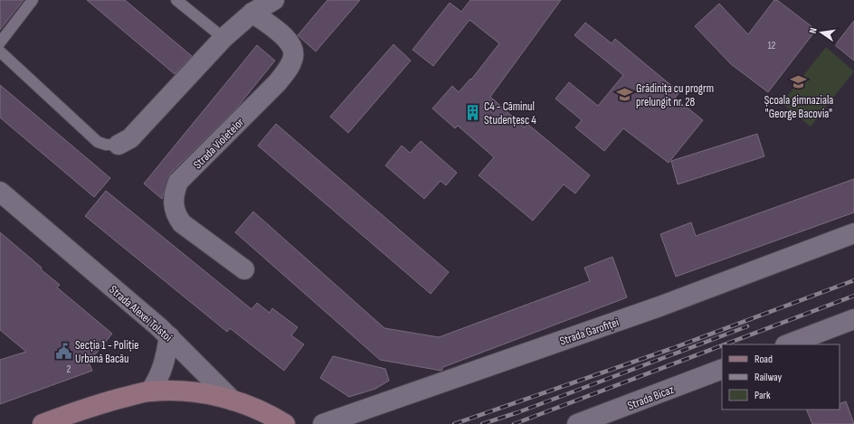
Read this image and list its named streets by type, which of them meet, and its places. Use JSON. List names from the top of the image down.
{
  "streets": {
    "main road": ["Strada Alexei Tolstoi"],
    "street": ["Strada Violetelor", "Strada Garofiței", "Strada Bicaz"]
  },
  "places": {
    "school or university": ["Școala gimnaziala \"George Bacovia\"", "Grădinița cu progrm prelungit nr. 28"],
    "building": ["C4 - Căminul Studențesc 4"],
    "public building": ["Secția 1 - Poliție Urbană Bacău"]
  },
  "house_numbers": ["12", "2"],
  "legend": ["Road", "Railway", "Park"],
  "north": "left"
}
